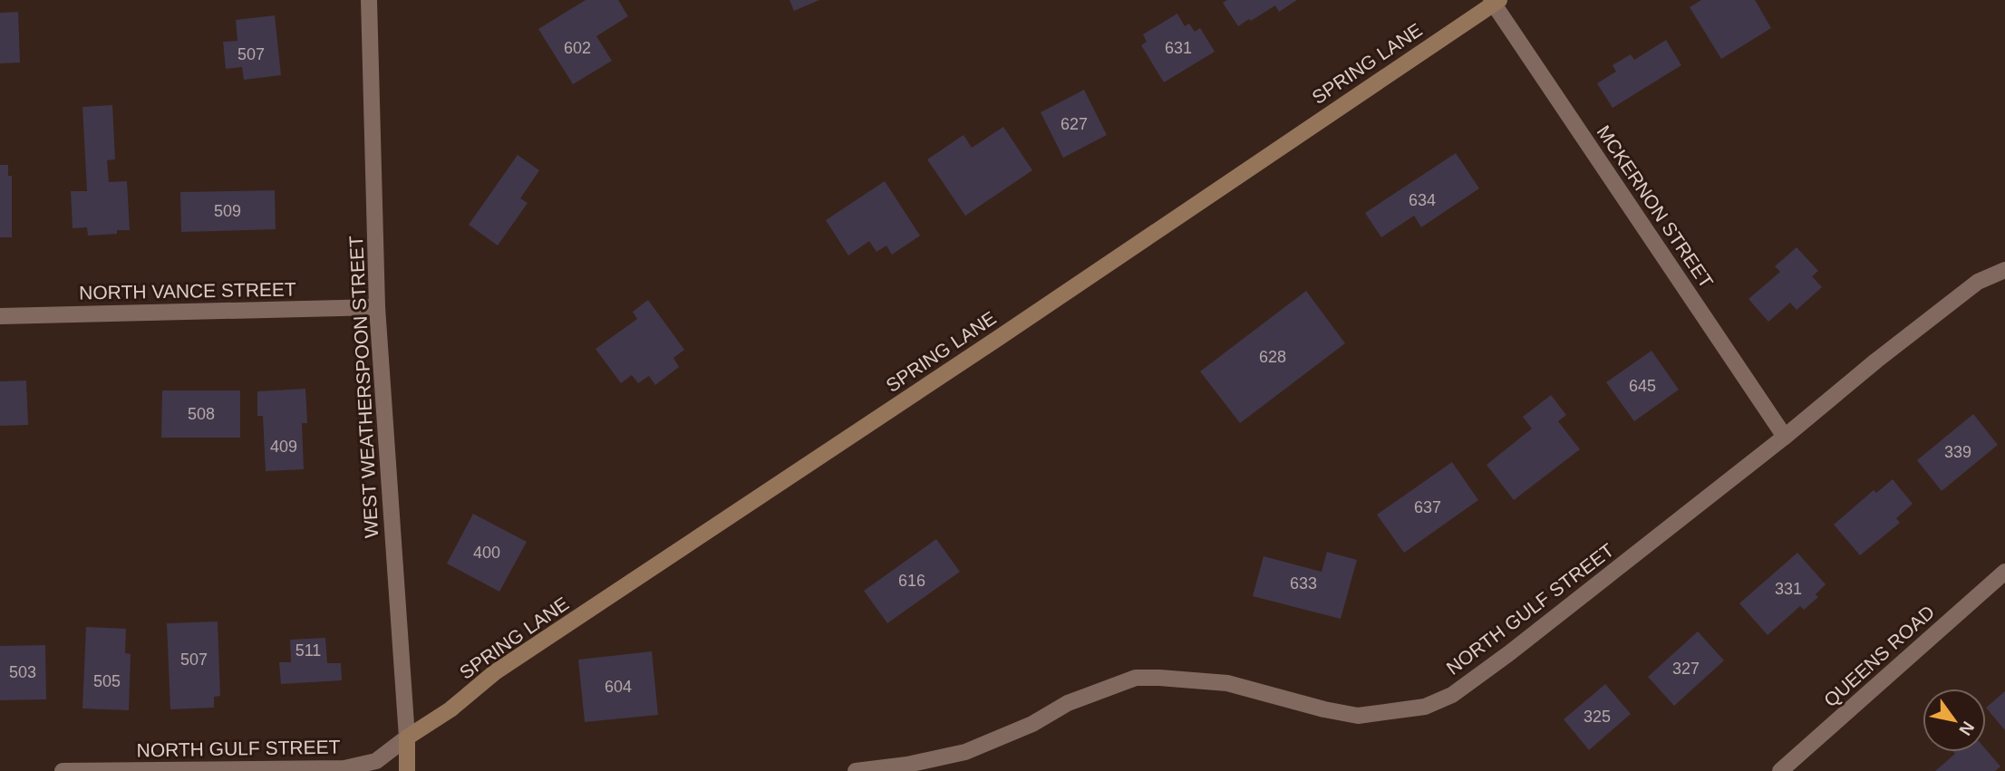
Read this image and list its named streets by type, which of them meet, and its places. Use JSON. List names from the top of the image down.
{
  "streets": {
    "street": [
      "SPRING LANE",
      "MCKERNON STREET",
      "NORTH VANCE STREET",
      "WEST WEATHERSPOON STREET",
      "NORTH GULF STREET",
      "QUEENS ROAD"
    ]
  },
  "crossings": [
    ["SPRING LANE", "MCKERNON STREET"],
    ["SPRING LANE", "WEST WEATHERSPOON STREET"],
    ["SPRING LANE", "NORTH GULF STREET"],
    ["MCKERNON STREET", "NORTH GULF STREET"],
    ["NORTH VANCE STREET", "WEST WEATHERSPOON STREET"],
    ["WEST WEATHERSPOON STREET", "NORTH GULF STREET"]
  ],
  "house_numbers": [
    "602",
    "631",
    "507",
    "627",
    "634",
    "509",
    "628",
    "645",
    "508",
    "409",
    "339",
    "637",
    "400",
    "616",
    "633",
    "331",
    "511",
    "507",
    "327",
    "503",
    "505",
    "604",
    "325"
  ],
  "north": "bottom right"
}
